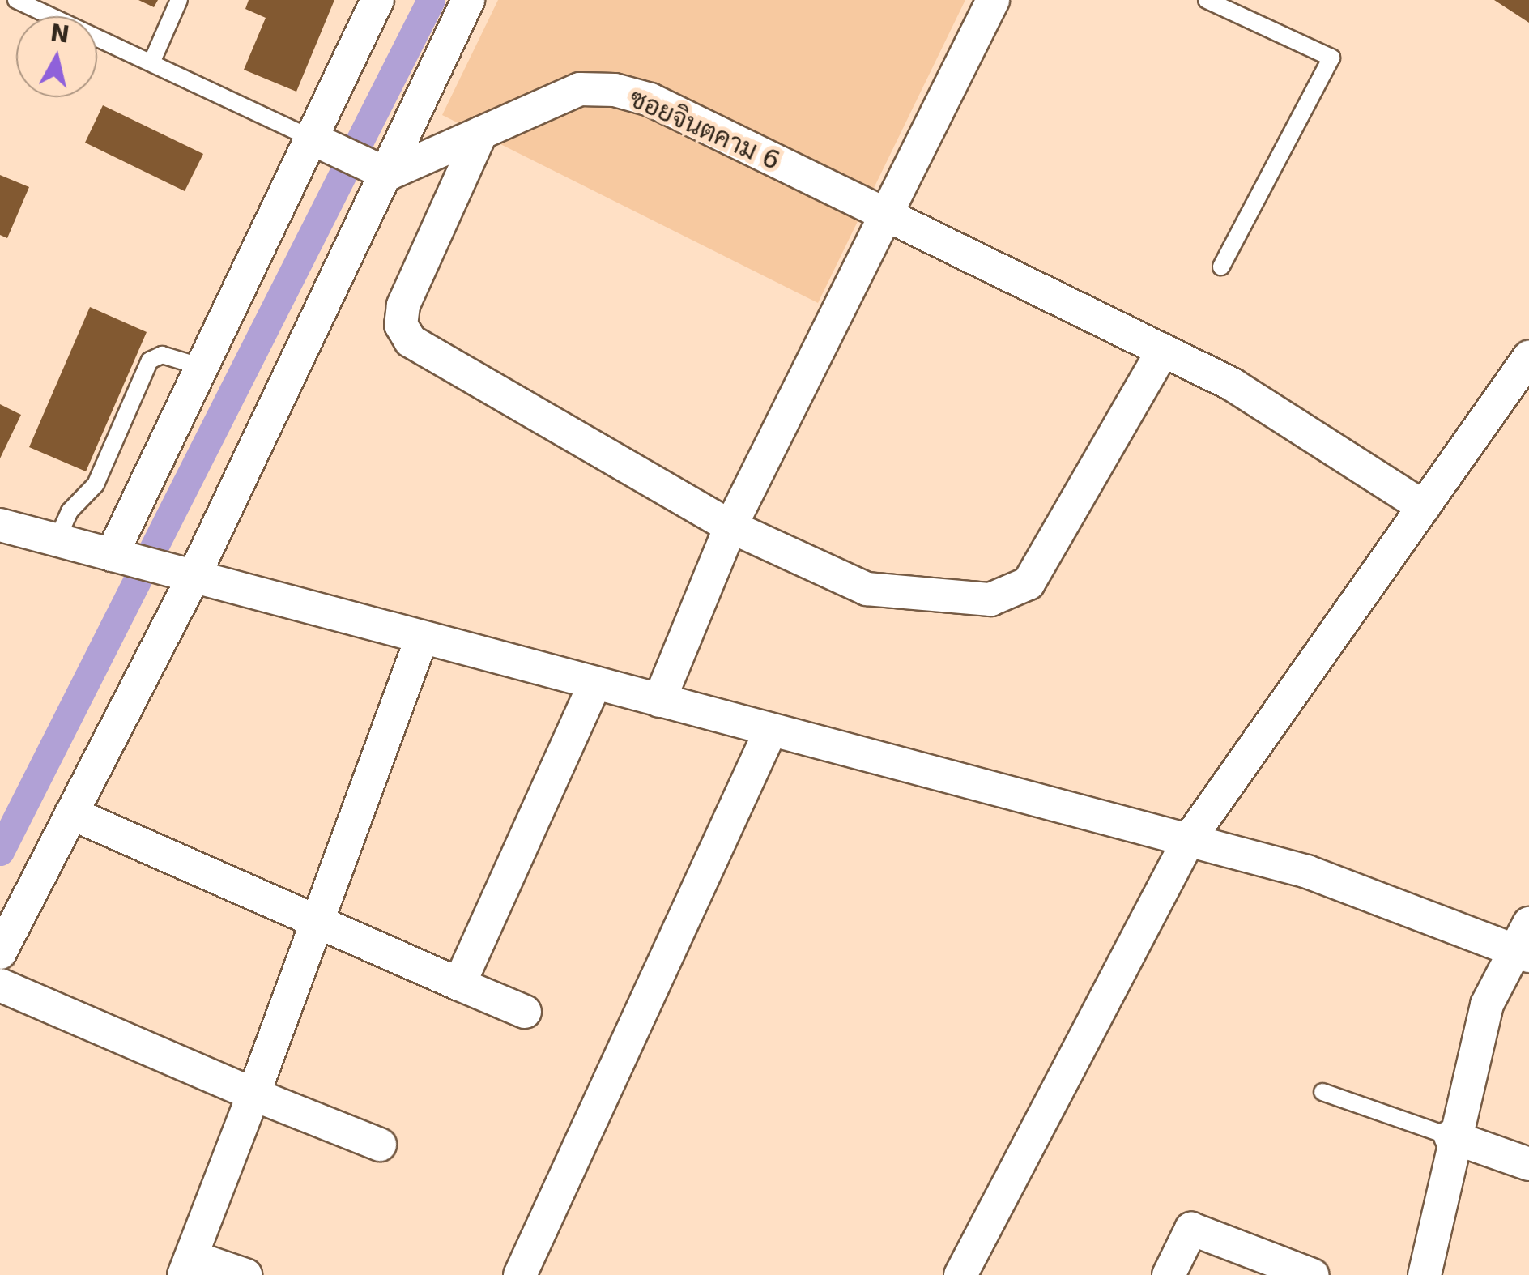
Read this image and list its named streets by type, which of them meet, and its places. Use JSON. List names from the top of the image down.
{
  "streets": {
    "street": ["ซอยจินตคาม 6"]
  },
  "north": "top"
}
